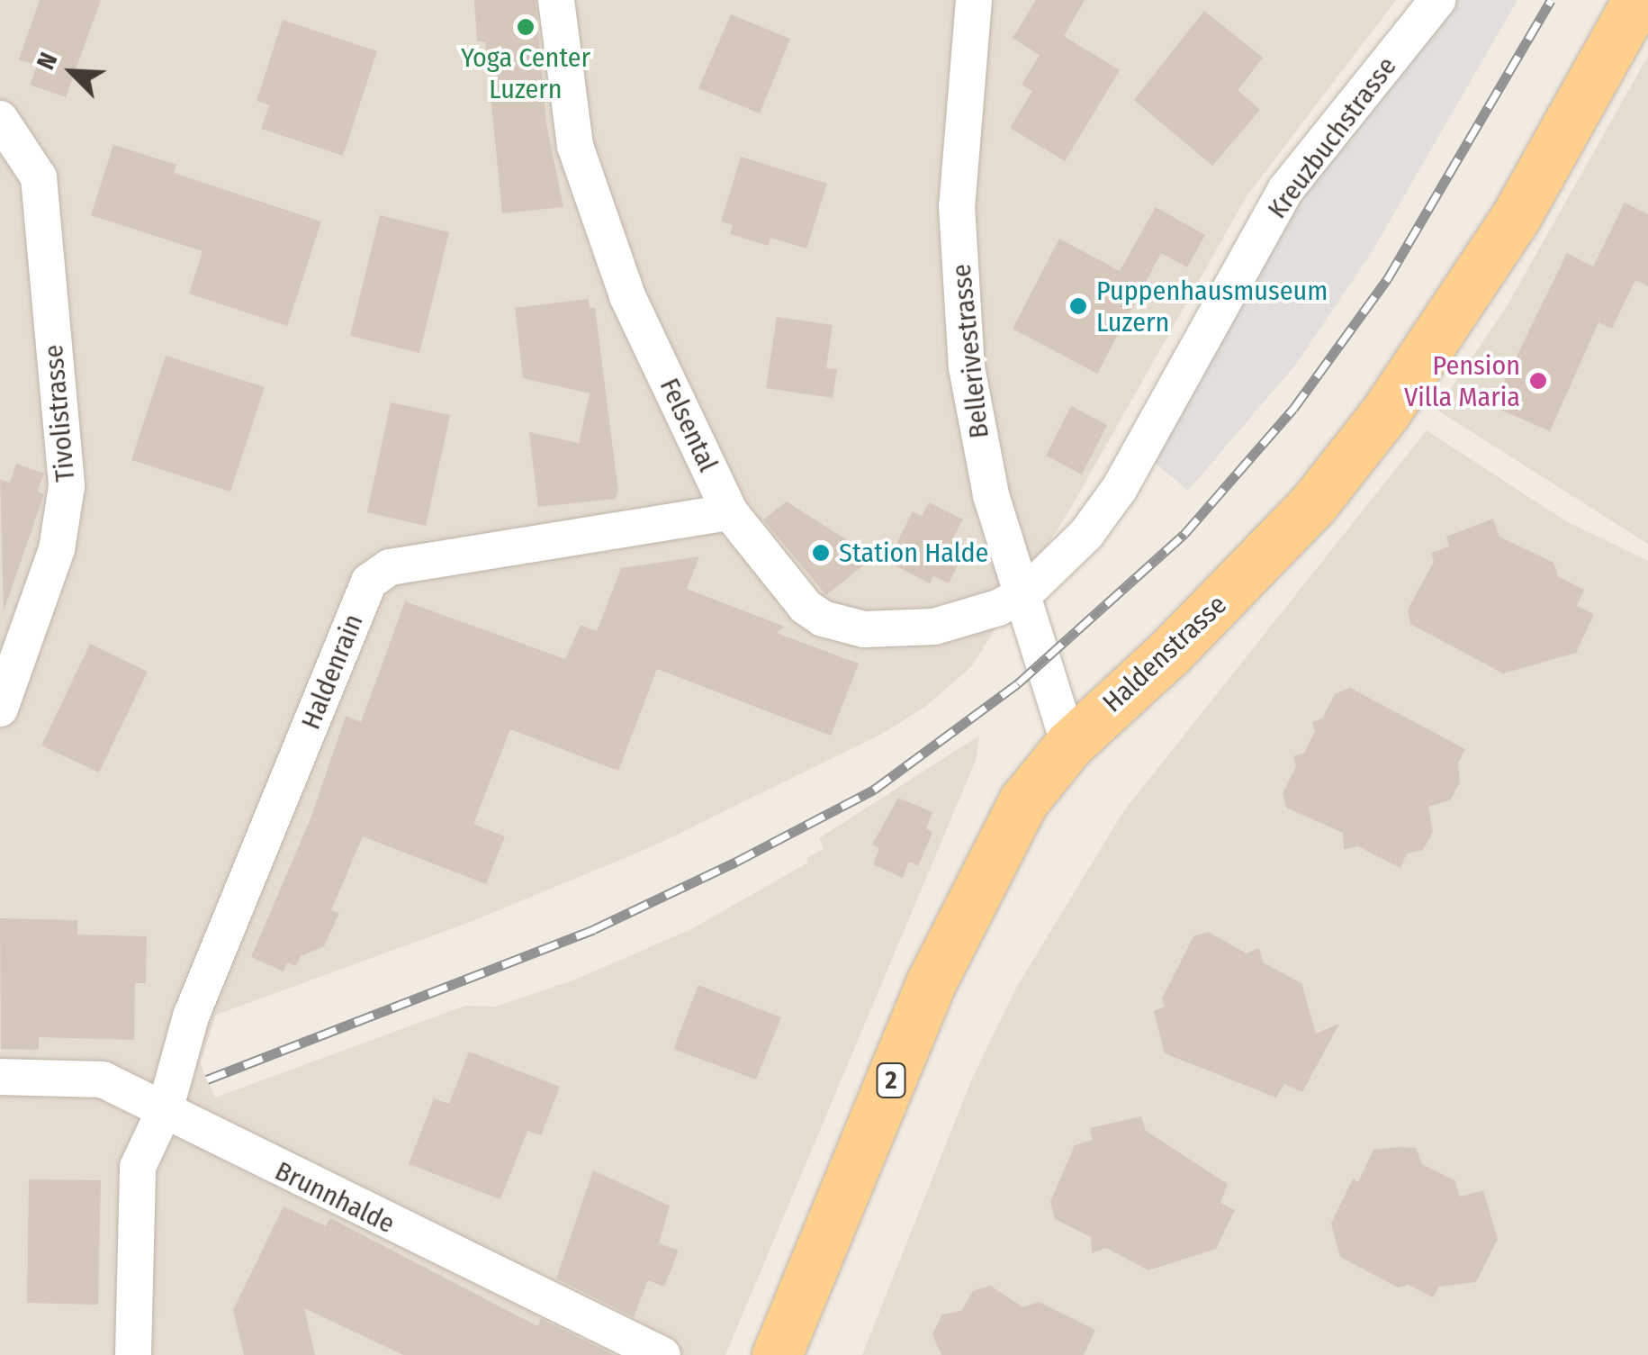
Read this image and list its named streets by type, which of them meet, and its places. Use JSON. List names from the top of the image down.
{
  "streets": {
    "main road": ["Haldenstrasse", "2"],
    "street": [
      "Kreuzbuchstrasse",
      "Bellerivestrasse",
      "Tivolistrasse",
      "Felsental",
      "Haldenrain",
      "Brunnhalde"
    ]
  },
  "crossings": [
    ["Kreuzbuchstrasse", "Bellerivestrasse"],
    ["Kreuzbuchstrasse", "Felsental"],
    ["Bellerivestrasse", "Felsental"],
    ["Bellerivestrasse", "Haldenstrasse"],
    ["Felsental", "Haldenrain"],
    ["Haldenrain", "Brunnhalde"]
  ],
  "places": [
    "Yoga Center Luzern",
    "Puppenhausmuseum Luzern",
    "Pension Villa Maria",
    "Station Halde"
  ],
  "north": "top left"
}
